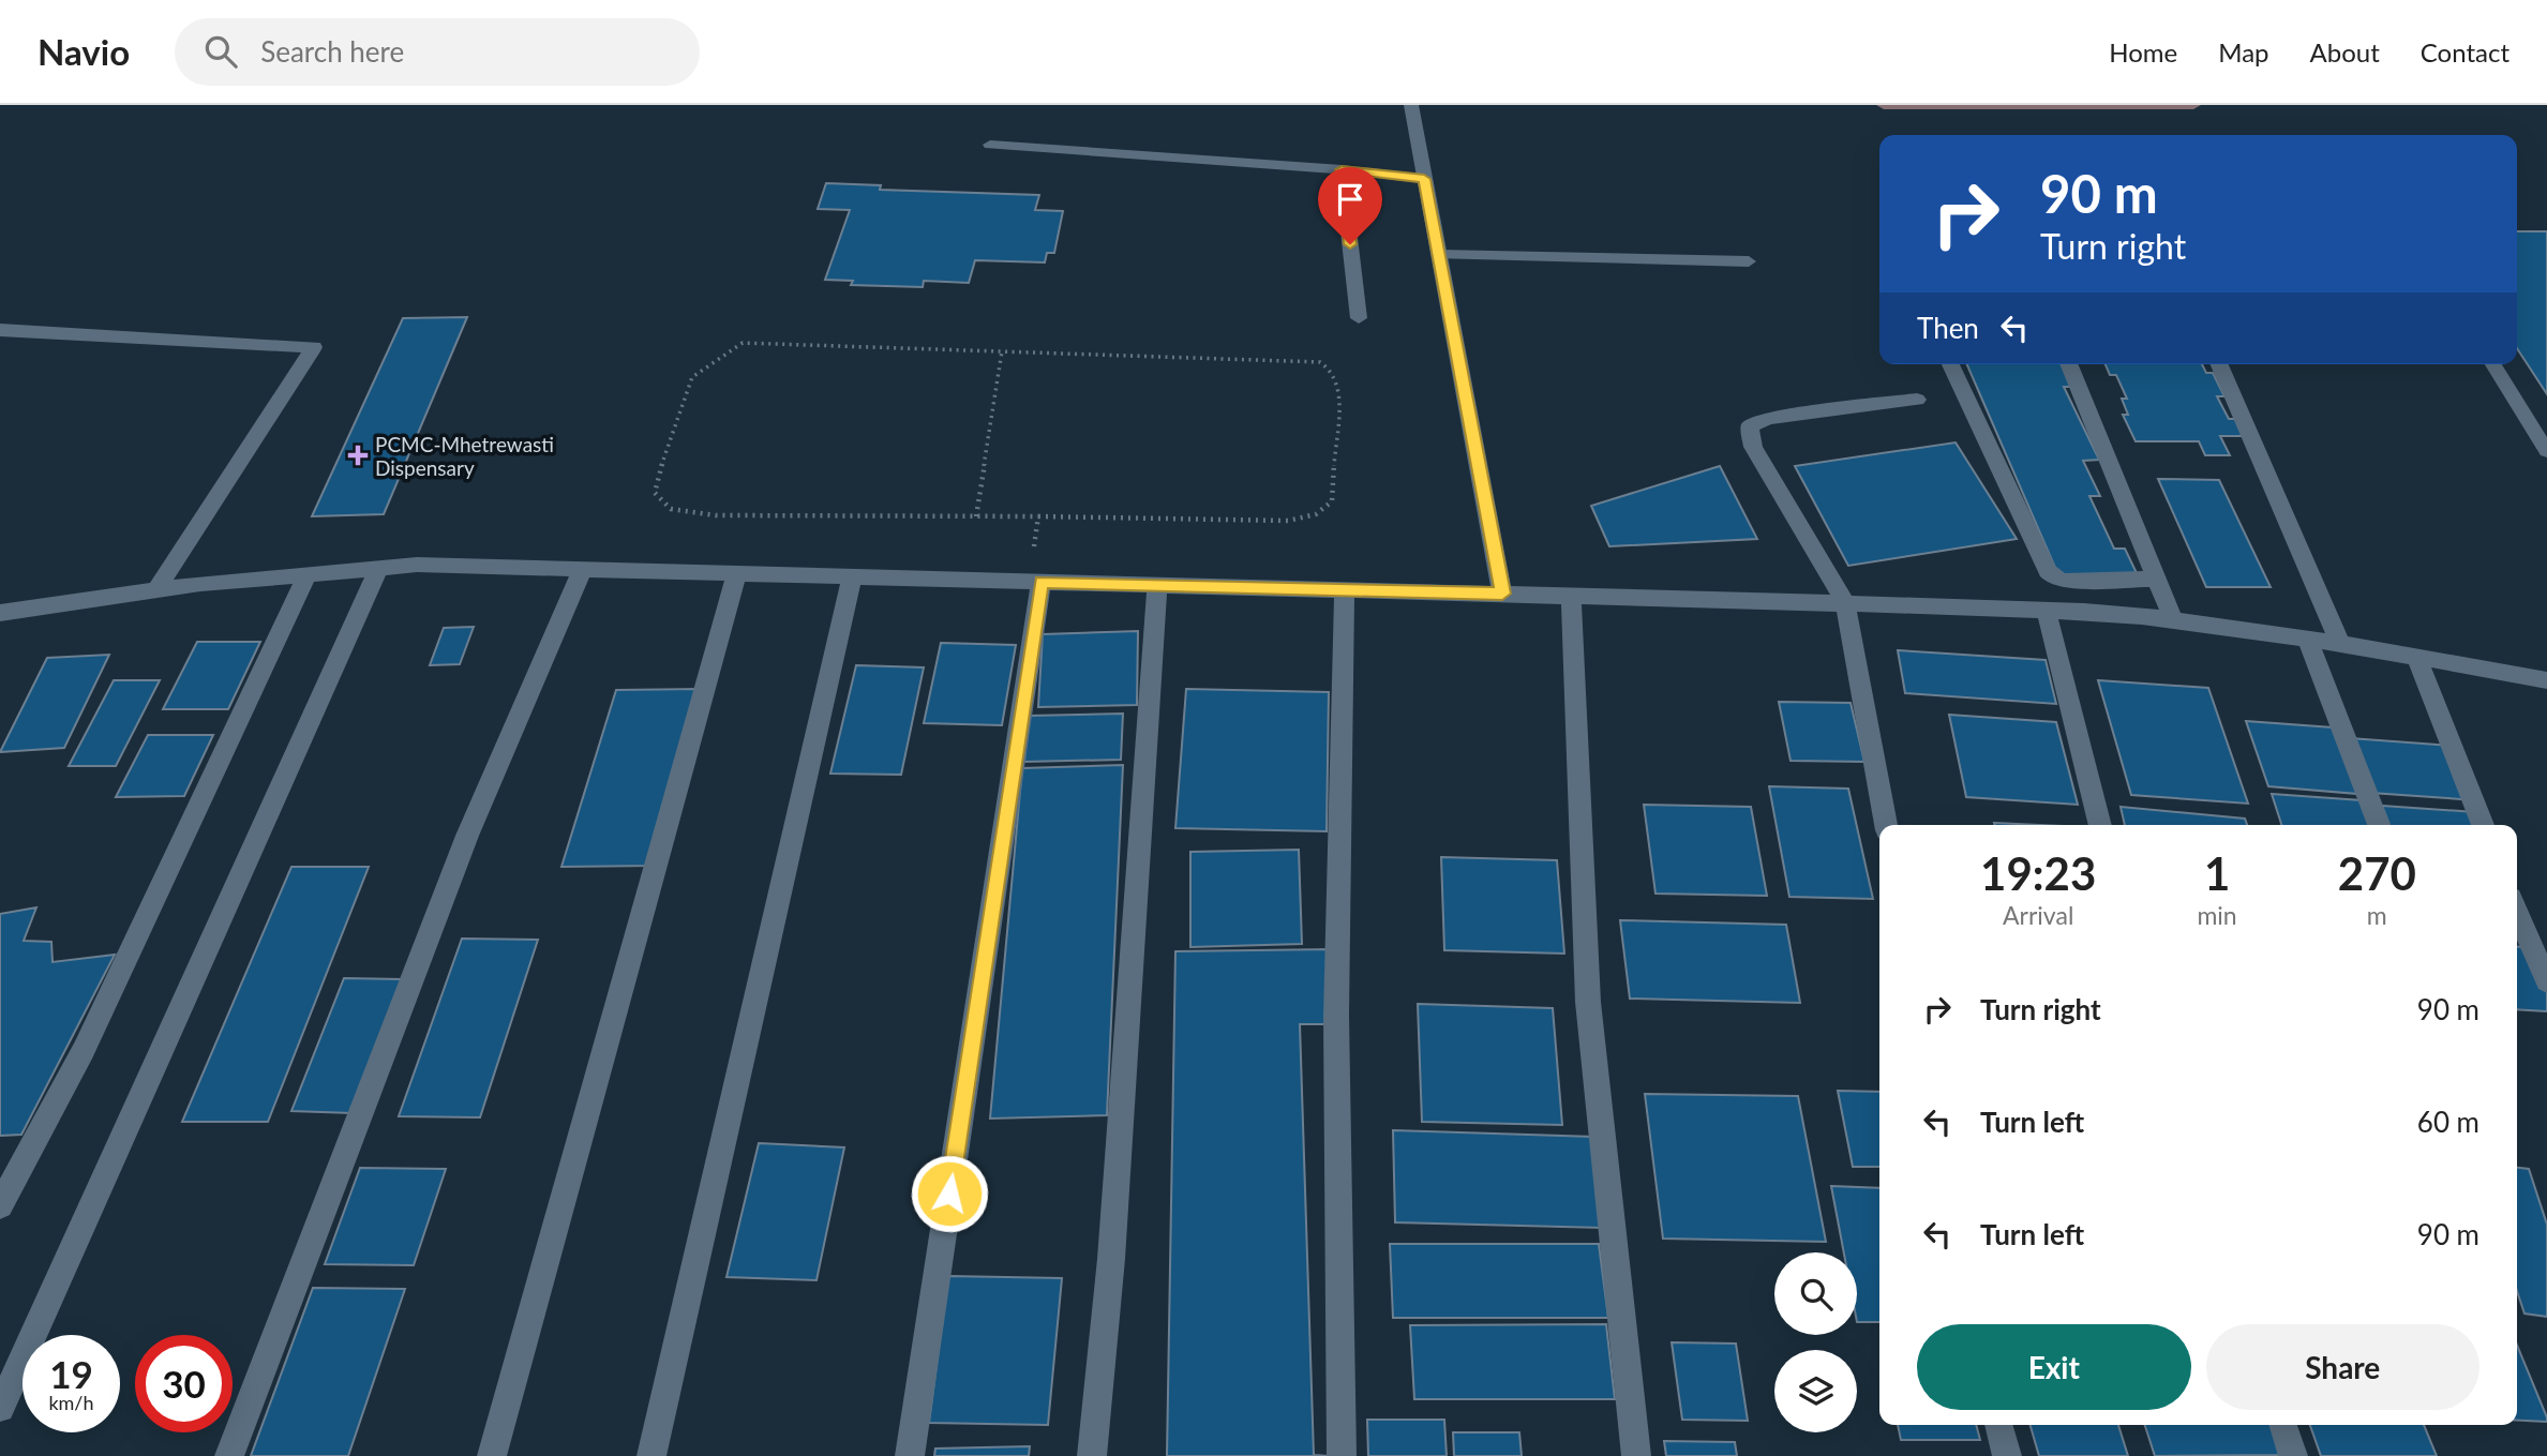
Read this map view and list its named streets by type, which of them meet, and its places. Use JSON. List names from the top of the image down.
{
  "places": {
    "health": ["PCMC-Mhetrewasti Dispensary"]
  },
  "page": {
    "header": "Navio",
    "search": "Search here",
    "nav": [
      "Home",
      "Map",
      "About",
      "Contact"
    ],
    "turn": ["90 m", "Turn right"],
    "then": "Then",
    "eta": [
      "19:23",
      "Arrival",
      "1",
      "min",
      "270",
      "m"
    ],
    "list": [
      {
        "name": "Turn right",
        "value": "90 m"
      },
      {
        "name": "Turn left",
        "value": "60 m"
      },
      {
        "name": "Turn left",
        "value": "90 m"
      }
    ],
    "buttons": ["Exit", "Share"],
    "speed": "19 km/h",
    "limit": "30"
  }
}
